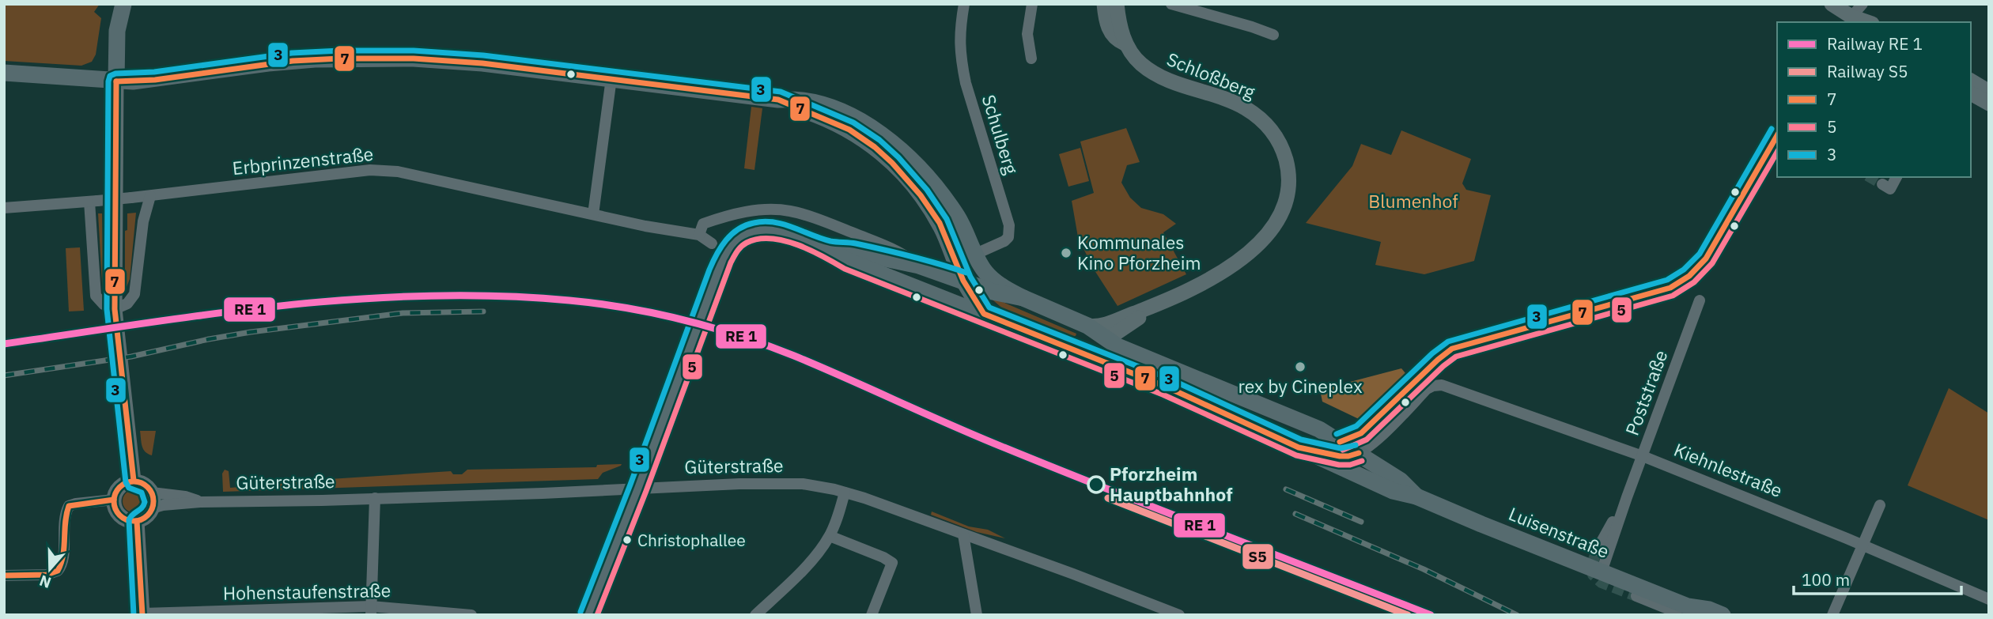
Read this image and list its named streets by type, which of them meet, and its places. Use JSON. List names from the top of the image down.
{
  "streets": {
    "main road": ["Schloßberg", "Luisenstraße"],
    "street": [
      "Schulberg",
      "Erbprinzenstraße",
      "Poststraße",
      "Güterstraße",
      "Kiehnlestraße",
      "Hohenstaufenstraße"
    ]
  },
  "crossings": [
    ["Schloßberg", "Luisenstraße"],
    ["Poststraße", "Kiehnlestraße"],
    ["Poststraße", "Luisenstraße"],
    ["Kiehnlestraße", "Luisenstraße"]
  ],
  "parks": ["Blumenhof"],
  "places": [
    "Kommunales Kino Pforzheim",
    "rex by Cineplex",
    "Pforzheim Hauptbahnhof",
    "Christophallee"
  ],
  "lines": [
    "transit line 3",
    "transit line 7",
    "transit line 5",
    "rail line S5"
  ],
  "legend": [
    "Railway RE 1",
    "Railway S5",
    "7",
    "5",
    "3"
  ],
  "scale_bar": "100 m",
  "north": "bottom"
}
